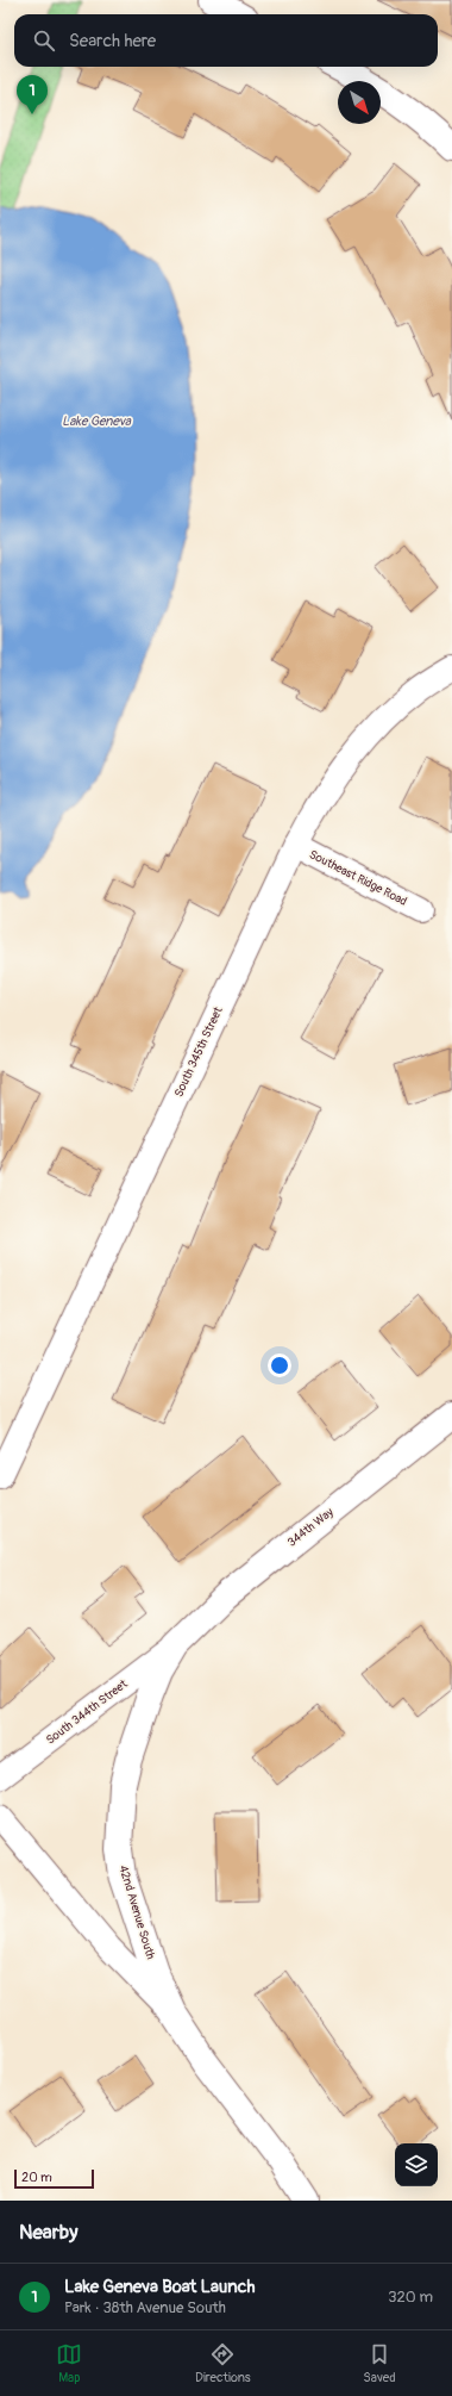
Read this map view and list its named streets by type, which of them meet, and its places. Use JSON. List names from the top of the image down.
{
  "streets": {
    "street": [
      "Southeast Ridge Road",
      "South 345th Street",
      "344th Way",
      "South 344th Street",
      "42nd Avenue South"
    ]
  },
  "crossings": [
    ["Southeast Ridge Road", "South 345th Street"],
    ["344th Way", "South 344th Street"],
    ["344th Way", "42nd Avenue South"],
    ["South 344th Street", "42nd Avenue South"]
  ],
  "water": ["Lake Geneva"],
  "scale_bar": "20 m",
  "north": "bottom right",
  "page": {
    "search": "Search here",
    "pins": "1",
    "scale": "20 m",
    "heading": "Nearby",
    "list": [
      {
        "mark": "1",
        "name": "Lake Geneva Boat Launch",
        "note": "Park · 38th Avenue South",
        "value": "320 m"
      }
    ],
    "nav": ["Map", "Directions", "Saved"]
  }
}
